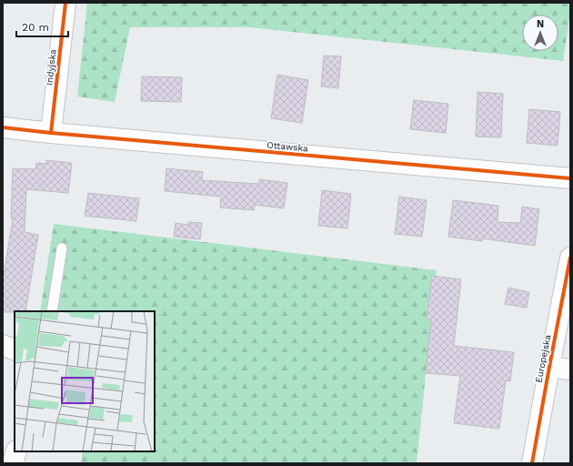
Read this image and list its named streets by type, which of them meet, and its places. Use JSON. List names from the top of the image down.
{
  "streets": {
    "street": ["Indyjska", "Ottawska", "Europejska"]
  },
  "crossings": [
    ["Indyjska", "Ottawska"]
  ],
  "scale_bar": "20 m",
  "north": "top"
}
